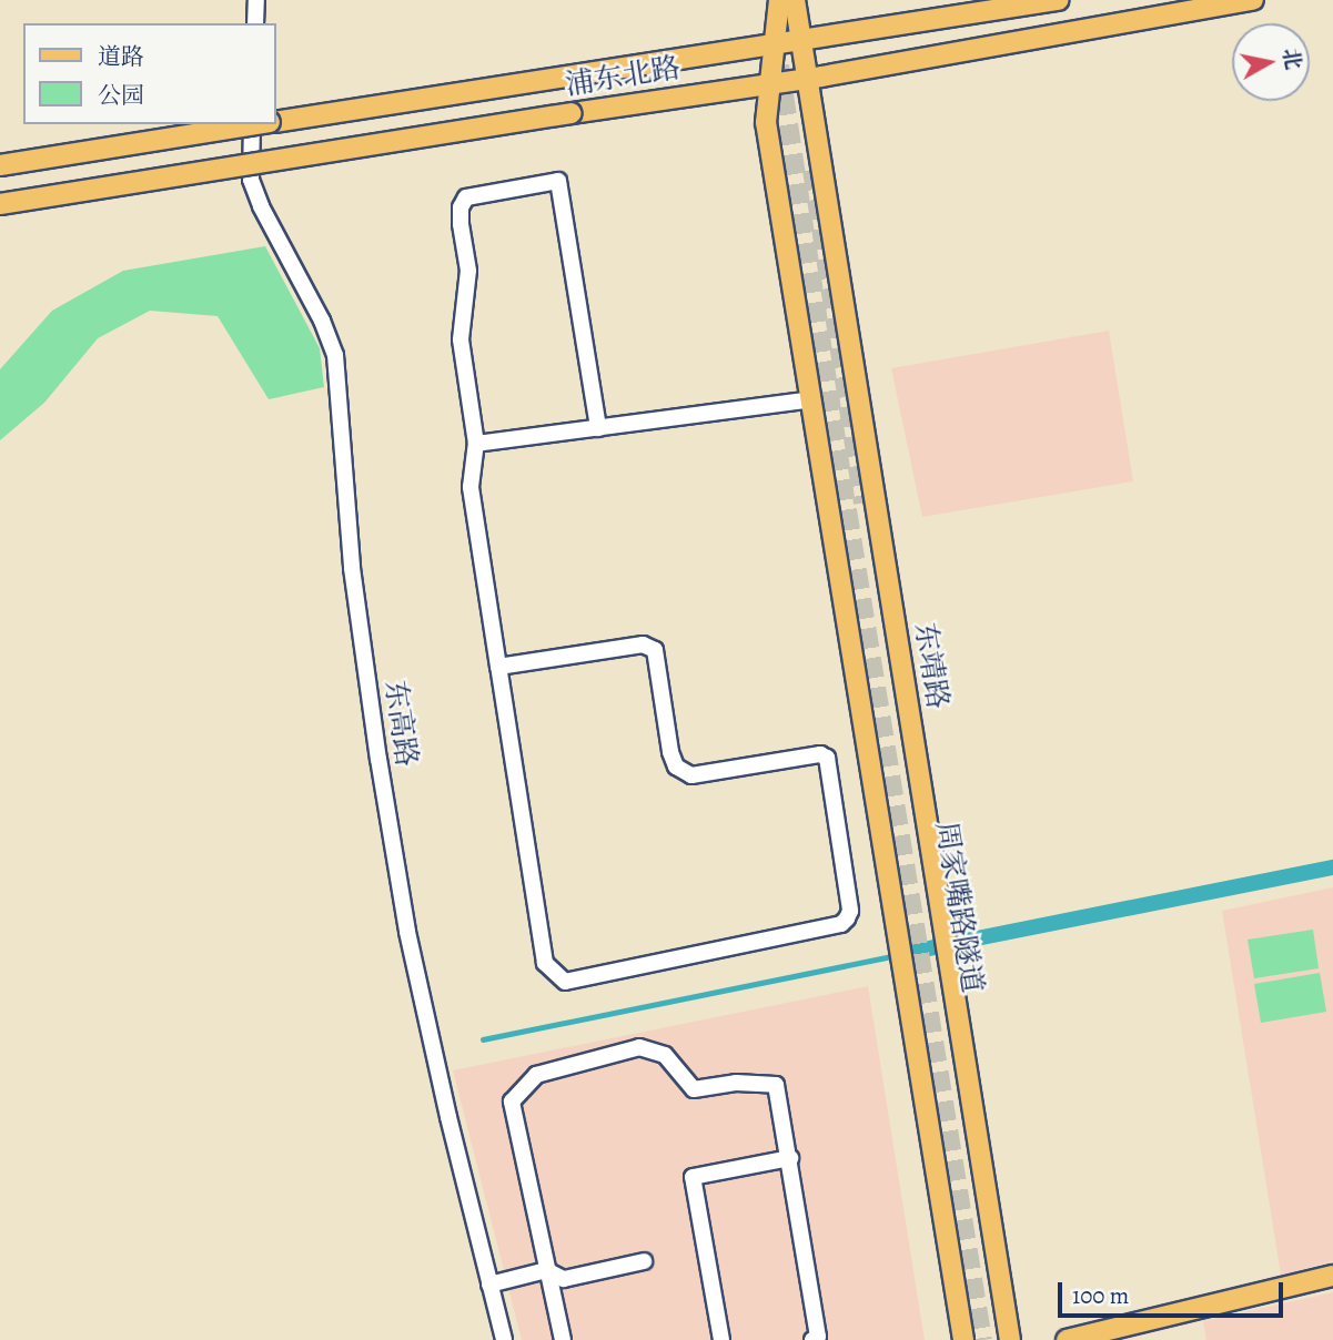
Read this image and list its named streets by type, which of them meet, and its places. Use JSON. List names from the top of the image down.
{
  "streets": {
    "main road": ["浦东北路", "东靖路", "周家嘴路隧道"],
    "street": ["东高路"]
  },
  "crossings": [
    ["浦东北路", "东靖路"],
    ["东靖路", "周家嘴路隧道"]
  ],
  "legend": ["道路", "公园"],
  "scale_bar": "100 m",
  "north": "right"
}
